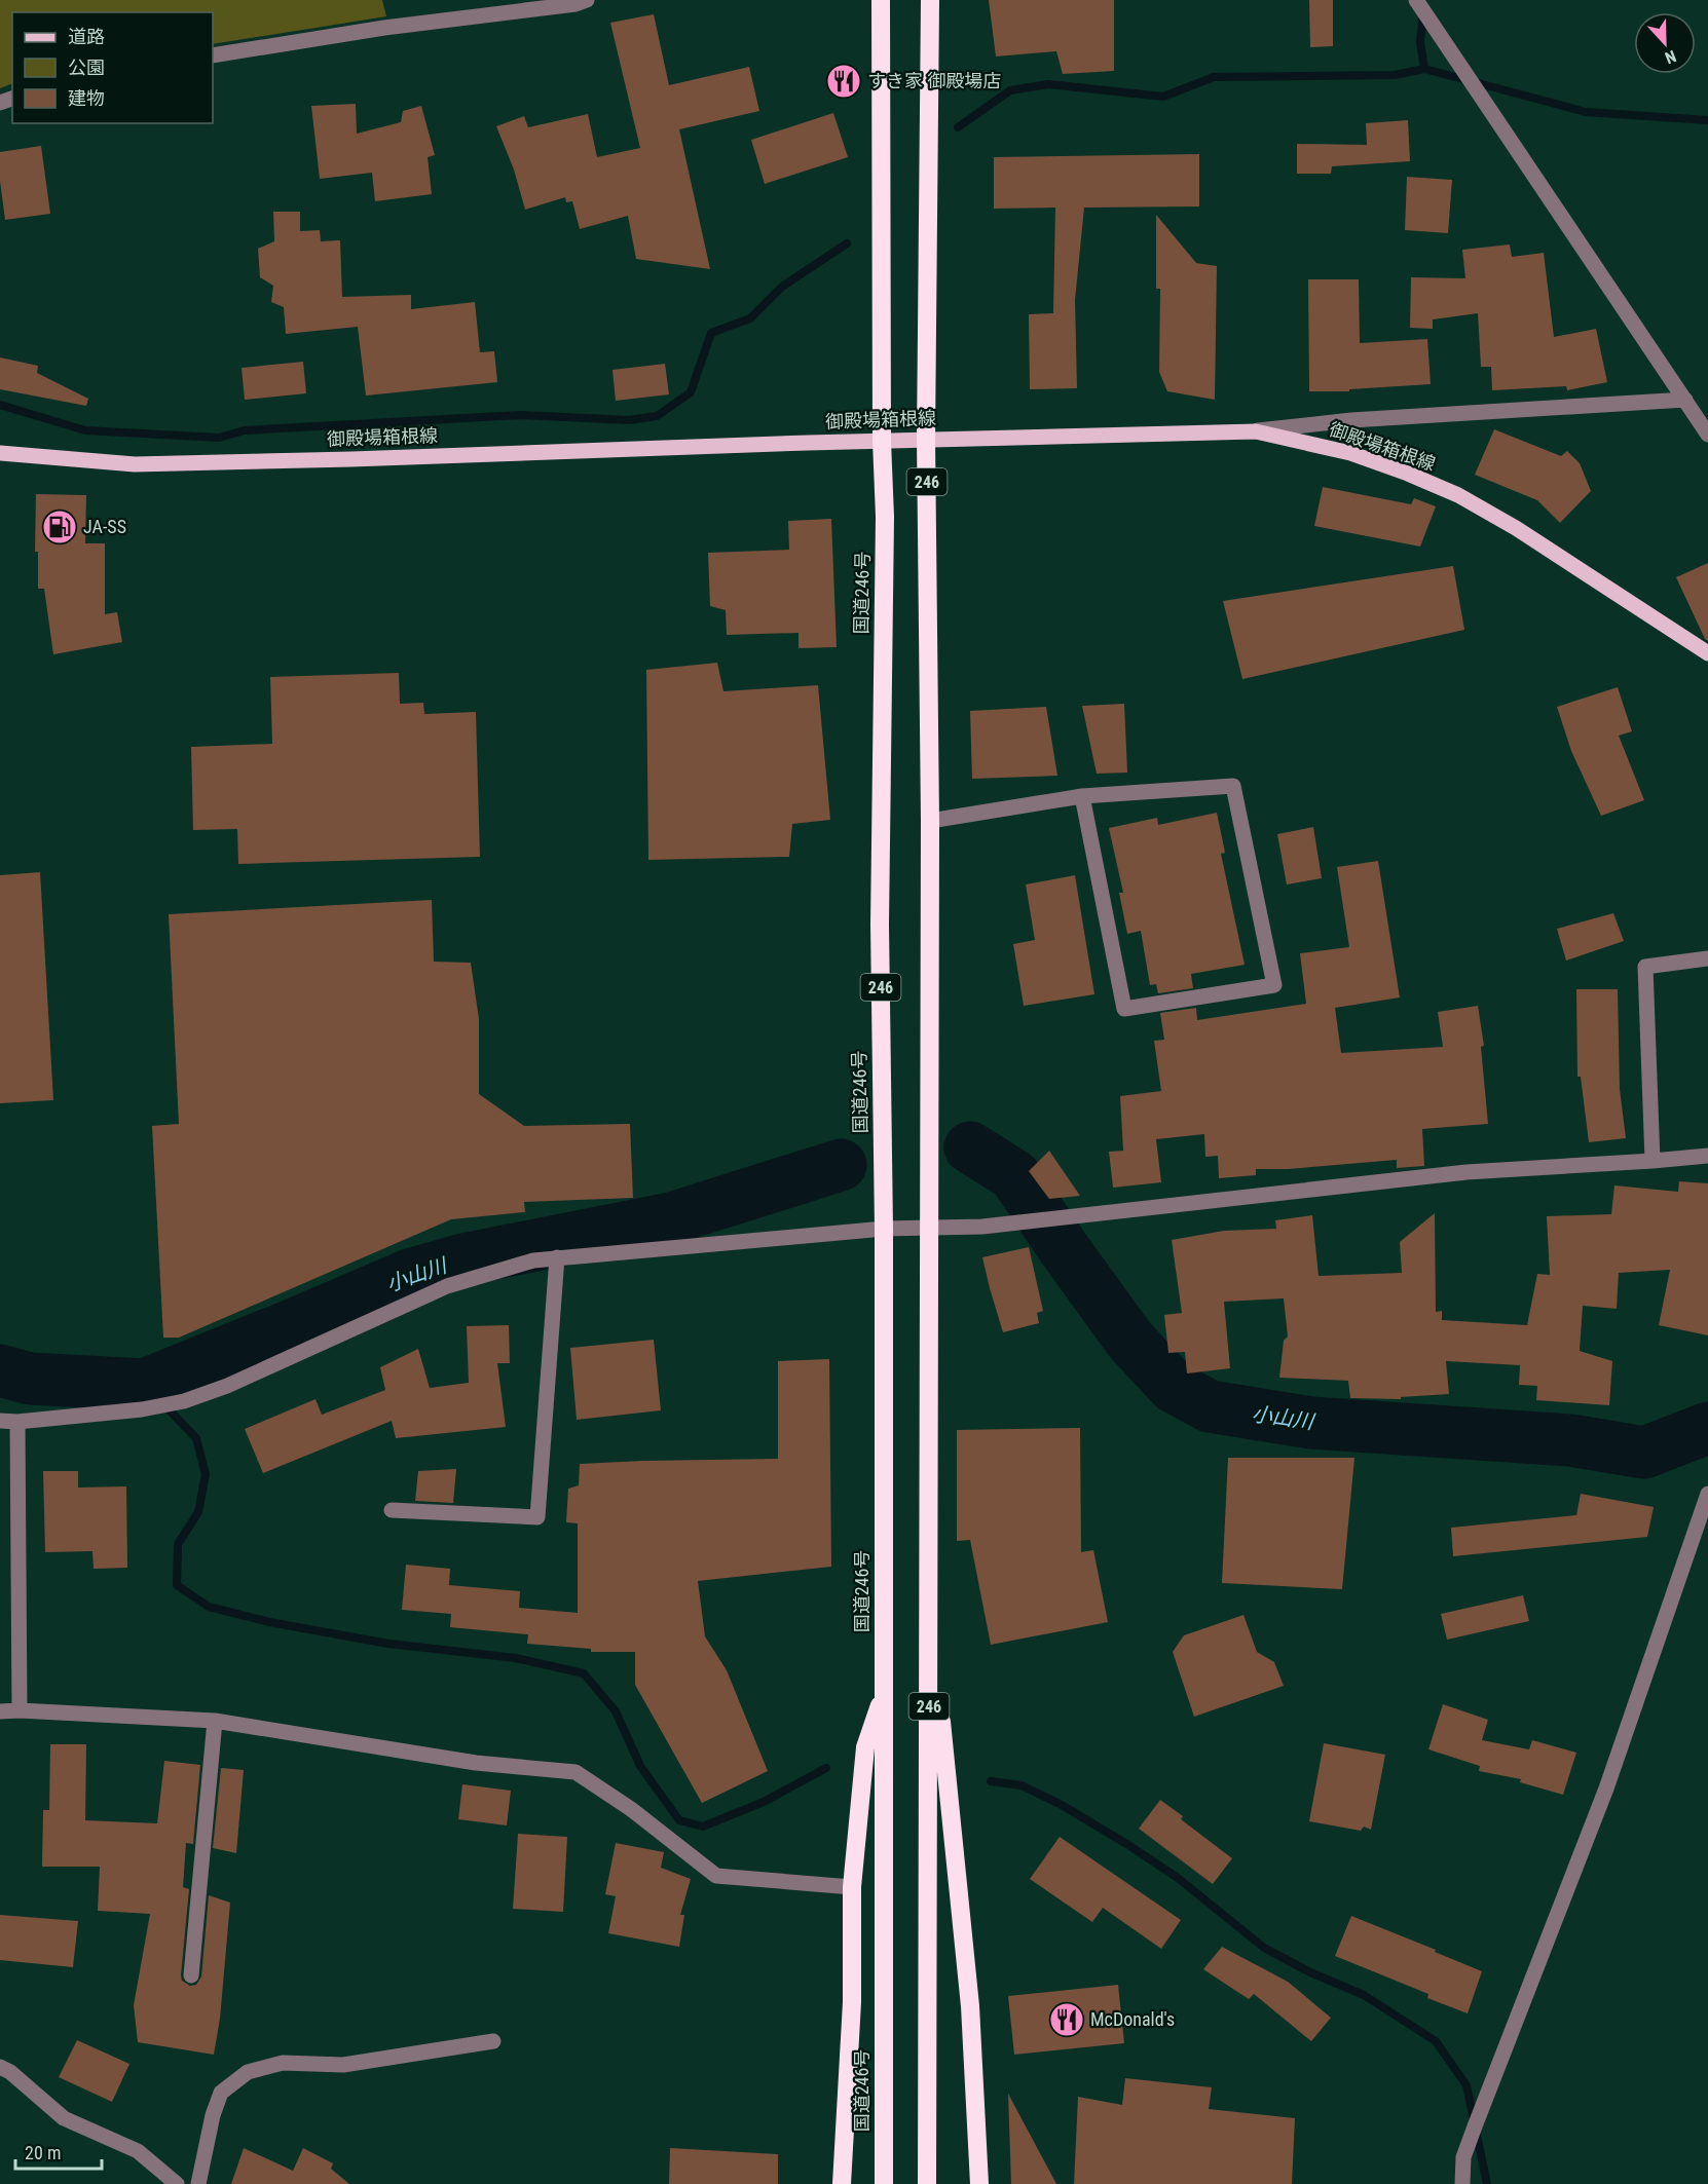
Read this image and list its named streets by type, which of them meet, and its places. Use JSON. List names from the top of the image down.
{
  "streets": {
    "highway": ["246", "国道246号"],
    "main road": ["御殿場箱根線"]
  },
  "crossings": [
    ["御殿場箱根線", "246"],
    ["御殿場箱根線", "国道246号"],
    ["246", "国道246号"]
  ],
  "water": ["小山川"],
  "places": {
    "restaurant": ["すき家 御殿場店", "McDonald's"],
    "fuel station": ["JA-SS"]
  },
  "legend": ["道路", "公園", "建物"],
  "scale_bar": "20 m",
  "north": "bottom"
}
